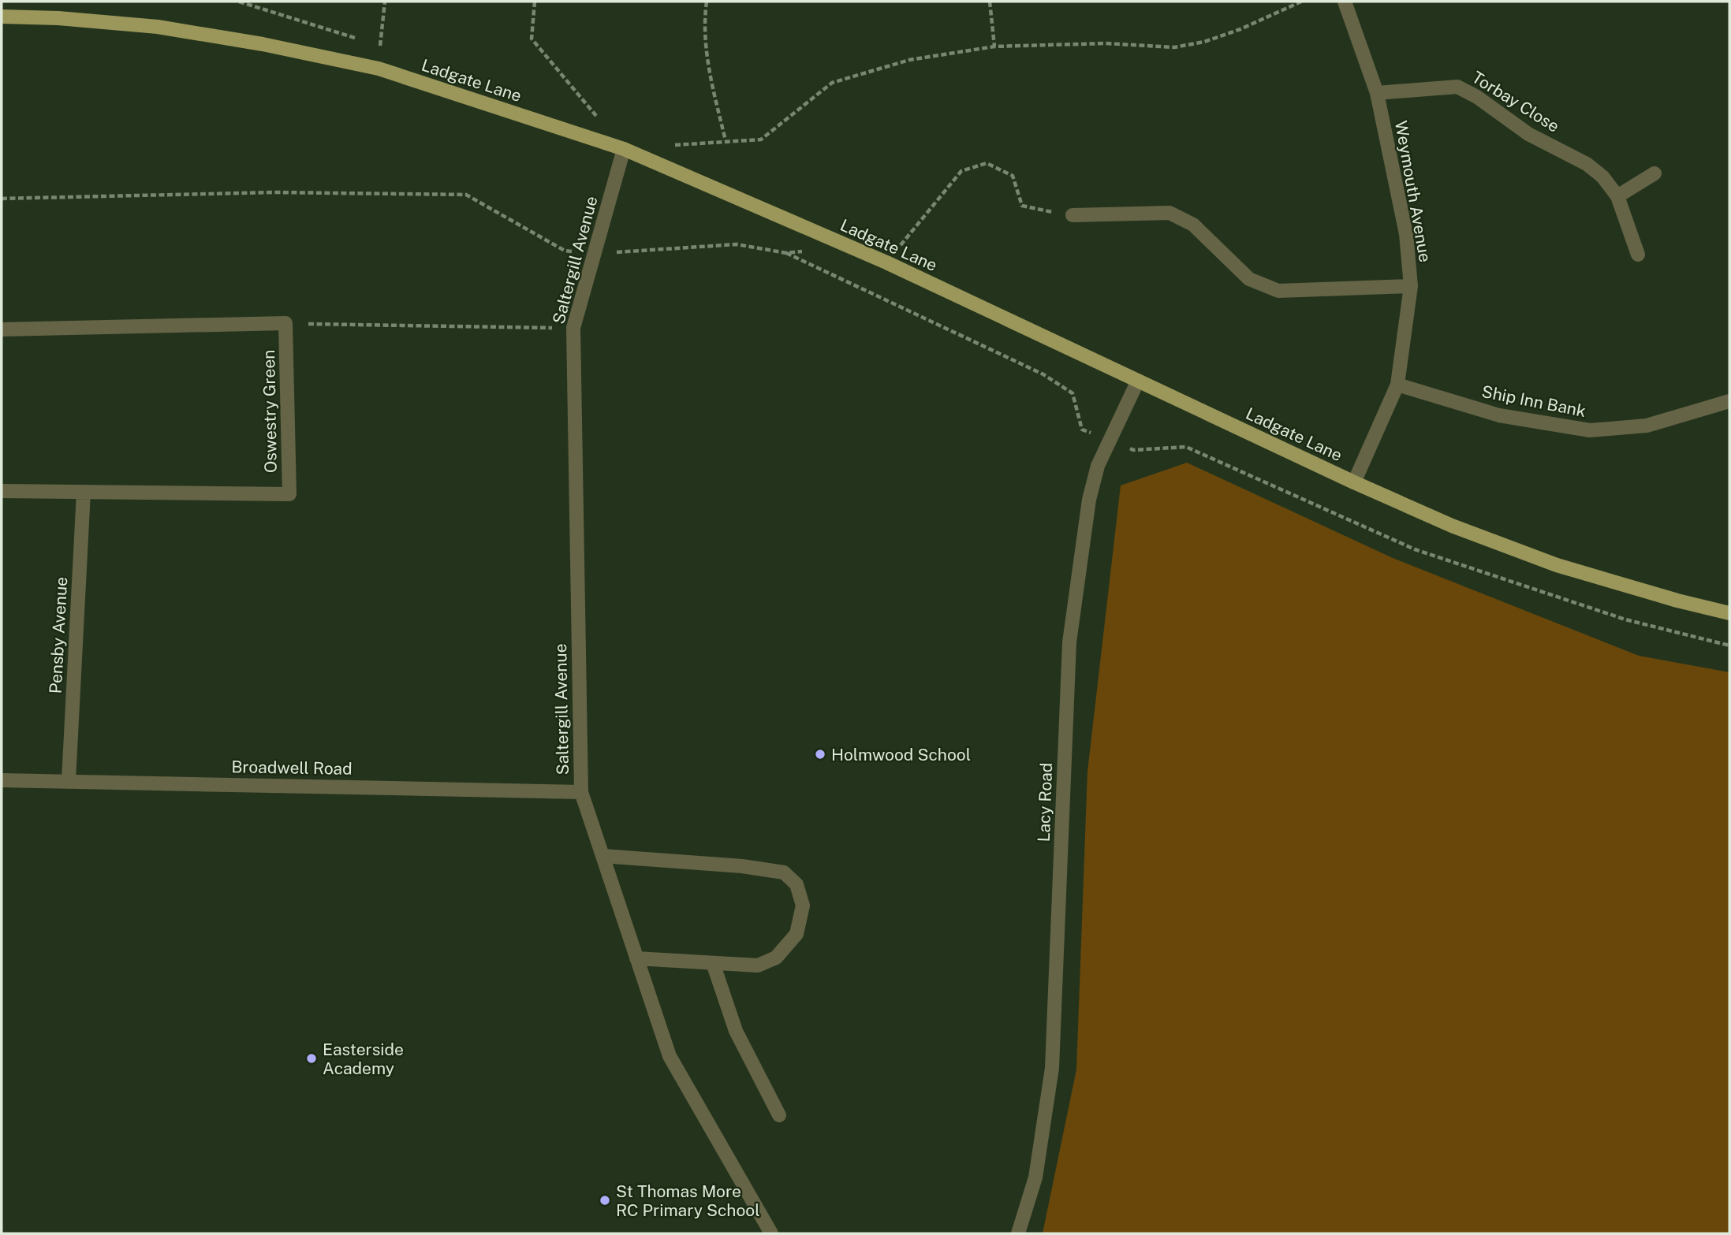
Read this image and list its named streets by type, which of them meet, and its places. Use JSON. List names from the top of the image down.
{
  "streets": {
    "main road": ["Ladgate Lane"],
    "street": [
      "Torbay Close",
      "Weymouth Avenue",
      "Saltergill Avenue",
      "Ship Inn Bank",
      "Oswestry Green",
      "Pensby Avenue",
      "Broadwell Road",
      "Lacy Road"
    ]
  },
  "crossings": [
    ["Ladgate Lane", "Weymouth Avenue"],
    ["Ladgate Lane", "Saltergill Avenue"],
    ["Ladgate Lane", "Lacy Road"],
    ["Torbay Close", "Weymouth Avenue"],
    ["Weymouth Avenue", "Ship Inn Bank"],
    ["Saltergill Avenue", "Broadwell Road"],
    ["Oswestry Green", "Pensby Avenue"],
    ["Pensby Avenue", "Broadwell Road"]
  ],
  "places": ["Holmwood School", "Easterside Academy", "St Thomas More RC Primary School"]
}
